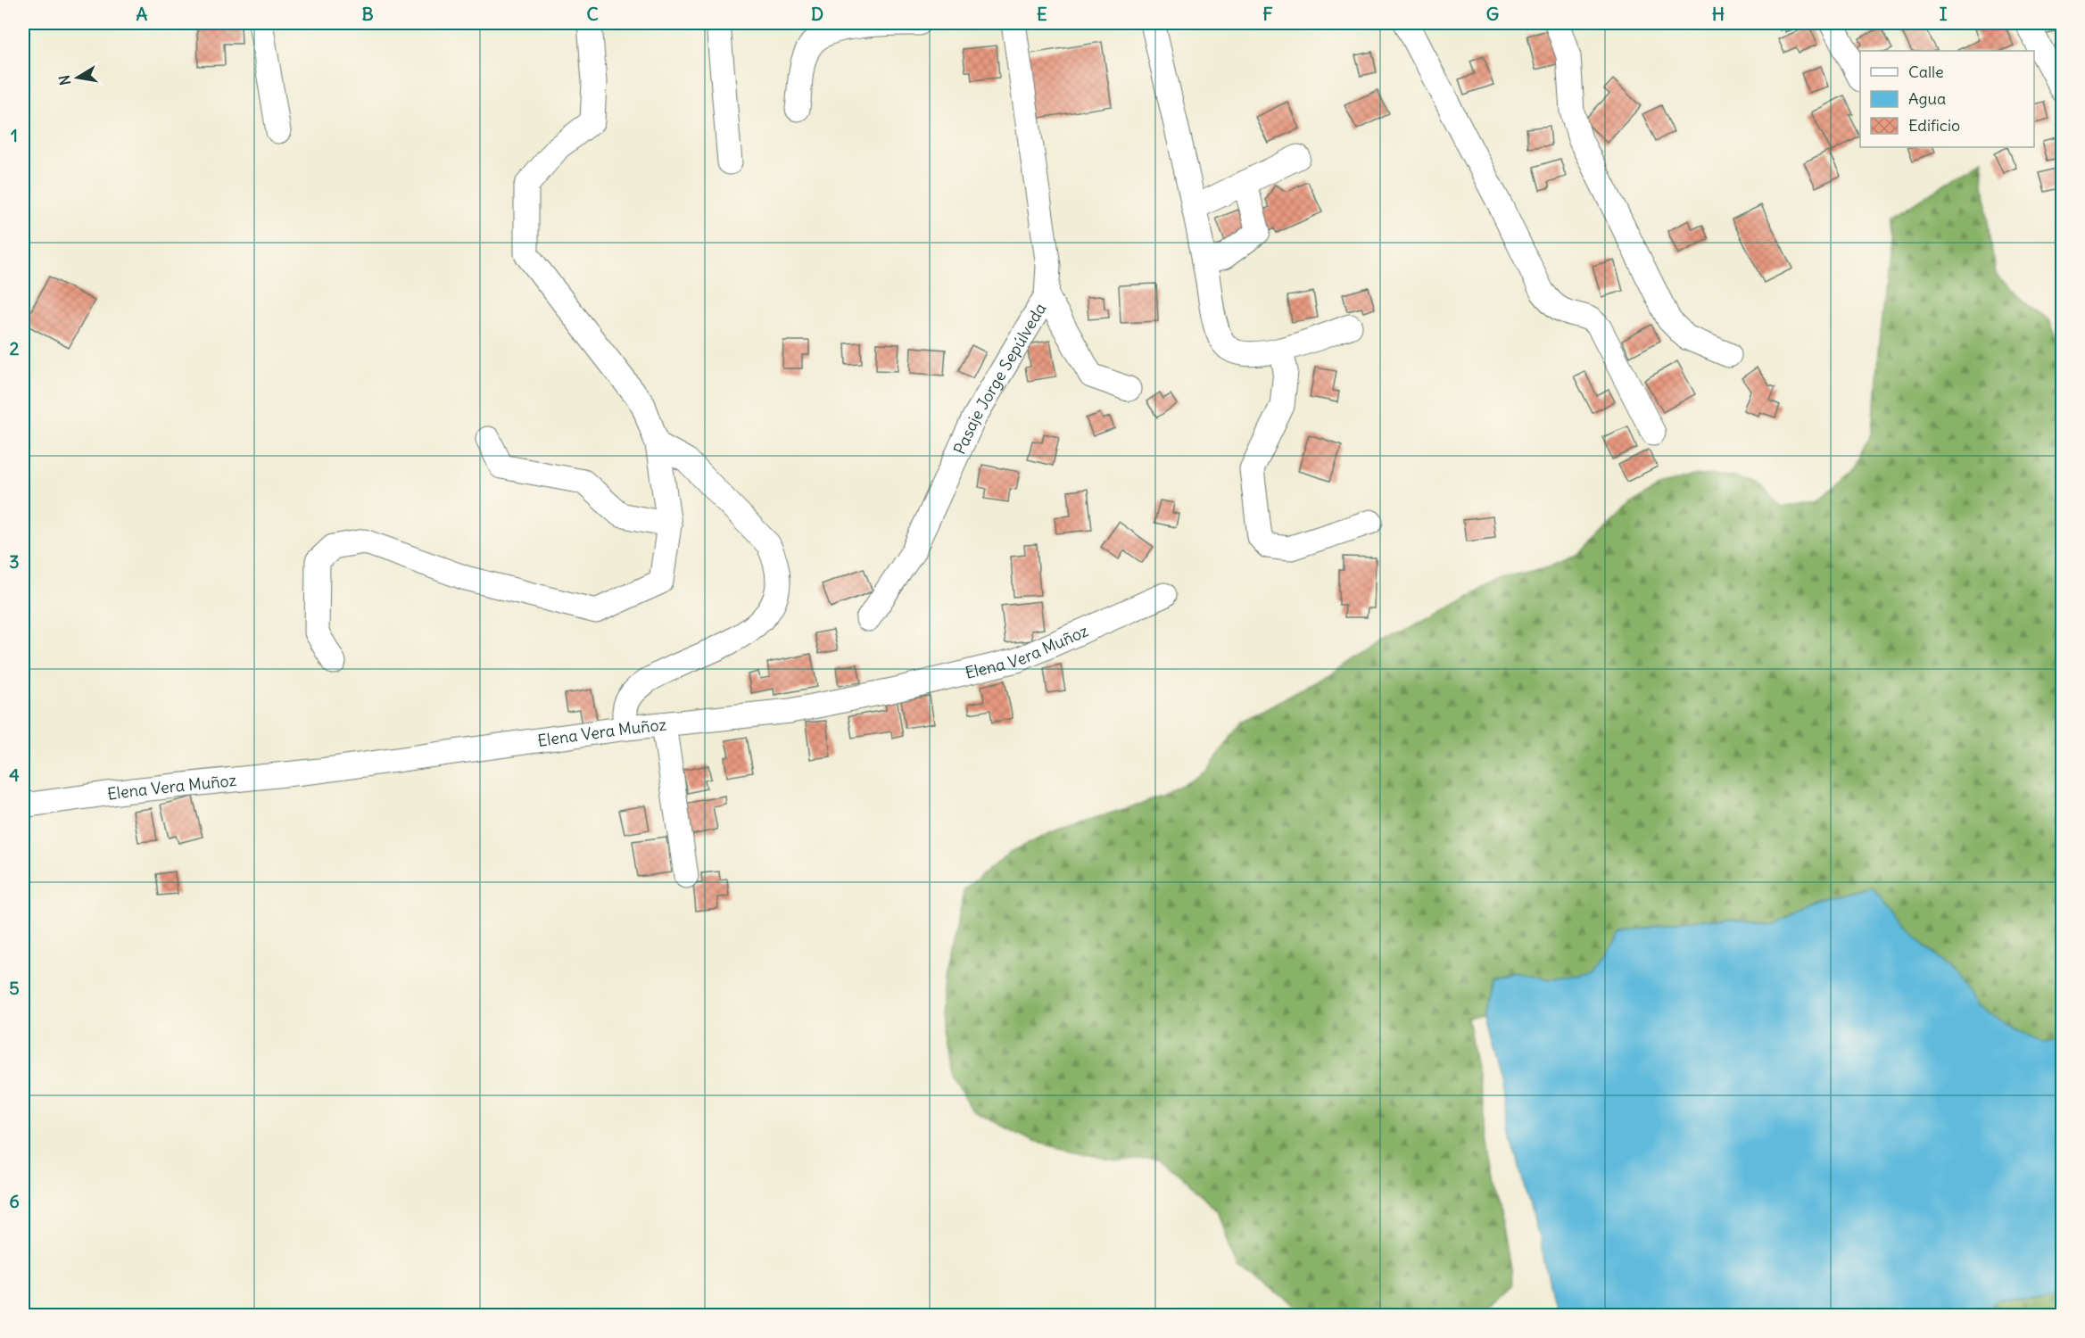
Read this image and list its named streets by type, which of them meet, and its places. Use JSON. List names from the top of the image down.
{
  "streets": {
    "street": ["Pasaje Jorge Sepúlveda", "Elena Vera Muñoz"]
  },
  "legend": ["Calle", "Agua", "Edificio"],
  "north": "left",
  "grid": {
    "columns": [
      "A",
      "B",
      "C",
      "D",
      "E",
      "F",
      "G",
      "H",
      "I"
    ],
    "rows": [
      "1",
      "2",
      "3",
      "4",
      "5",
      "6"
    ]
  }
}
